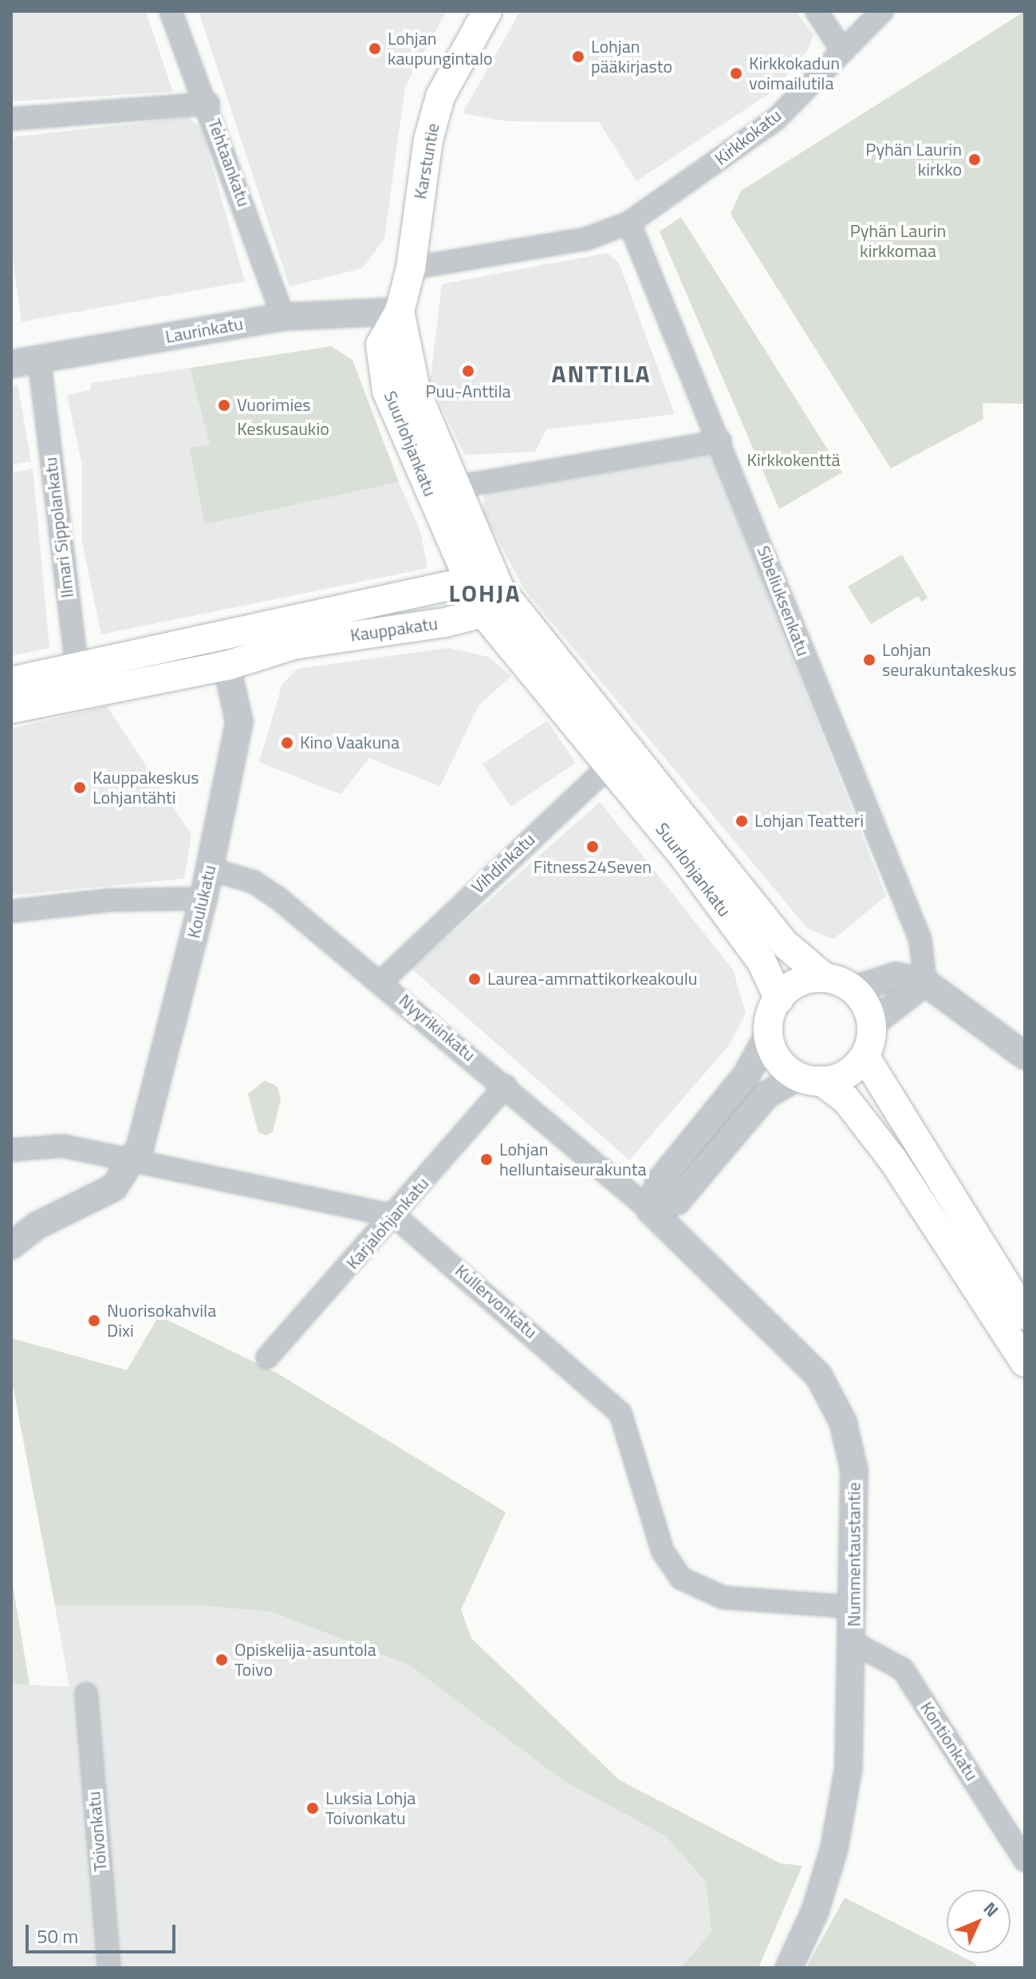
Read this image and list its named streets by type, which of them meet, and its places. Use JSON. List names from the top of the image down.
{
  "streets": {
    "main road": ["Karstuntie", "Suurlohjankatu", "Kauppakatu"],
    "street": [
      "Kirkkokatu",
      "Tehtaankatu",
      "Laurinkatu",
      "Ilmari Sippolankatu",
      "Sibeliuksenkatu",
      "Vihdinkatu",
      "Koulukatu",
      "Nyyrikinkatu",
      "Karjalohjankatu",
      "Kullervonkatu",
      "Nummentaustantie",
      "Kontionkatu",
      "Toivonkatu"
    ]
  },
  "crossings": [
    ["Kirkkokatu", "Sibeliuksenkatu"],
    ["Karstuntie", "Laurinkatu"],
    ["Karstuntie", "Suurlohjankatu"],
    ["Tehtaankatu", "Laurinkatu"],
    ["Laurinkatu", "Suurlohjankatu"],
    ["Laurinkatu", "Ilmari Sippolankatu"],
    ["Suurlohjankatu", "Kauppakatu"],
    ["Suurlohjankatu", "Vihdinkatu"],
    ["Ilmari Sippolankatu", "Kauppakatu"],
    ["Kauppakatu", "Koulukatu"],
    ["Vihdinkatu", "Nyyrikinkatu"],
    ["Koulukatu", "Nyyrikinkatu"],
    ["Koulukatu", "Kullervonkatu"],
    ["Nyyrikinkatu", "Karjalohjankatu"],
    ["Nyyrikinkatu", "Nummentaustantie"],
    ["Karjalohjankatu", "Kullervonkatu"],
    ["Kullervonkatu", "Nummentaustantie"],
    ["Nummentaustantie", "Kontionkatu"]
  ],
  "districts": ["ANTTILA", "LOHJA"],
  "parks": ["Pyhän Laurin kirkkomaa", "Keskusaukio", "Kirkkokenttä"],
  "places": [
    "Lohjan kaupungintalo",
    "Lohjan pääkirjasto",
    "Kirkkokadun voimailutila",
    "Pyhän Laurin kirkko",
    "Puu-Anttila",
    "Vuorimies",
    "Lohjan seurakuntakeskus",
    "Kino Vaakuna",
    "Kauppakeskus Lohjantähti",
    "Lohjan Teatteri",
    "Fitness24Seven",
    "Laurea-ammattikorkeakoulu",
    "Lohjan helluntaiseurakunta",
    "Nuorisokahvila Dixi",
    "Opiskelija-asuntola Toivo",
    "Luksia Lohja Toivonkatu"
  ],
  "scale_bar": "50 m",
  "north": "top right"
}
